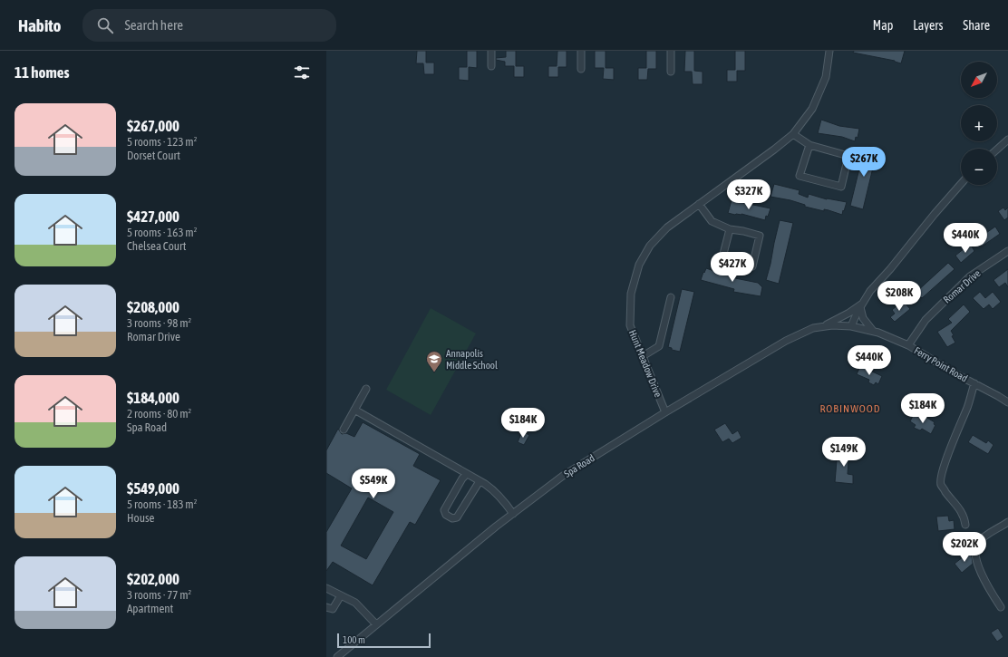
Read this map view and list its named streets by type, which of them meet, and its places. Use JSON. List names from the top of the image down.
{
  "streets": {
    "street": [
      "Romar Drive",
      "Hunt Meadow Drive",
      "Ferry Point Road",
      "Spa Road"
    ]
  },
  "crossings": [
    ["Romar Drive", "Ferry Point Road"],
    ["Hunt Meadow Drive", "Spa Road"],
    ["Ferry Point Road", "Spa Road"]
  ],
  "districts": ["ROBINWOOD"],
  "places": {
    "school or university": ["Annapolis Middle School"]
  },
  "scale_bar": "100 m",
  "north": "bottom left",
  "page": {
    "header": "Habito",
    "search": "Search here",
    "nav": ["Map", "Layers", "Share"],
    "heading": "11 homes",
    "map_buttons": ["+", "−"],
    "list": [
      {
        "name": "$267,000",
        "note": "5 rooms · 123 m² · Dorset Court"
      },
      {
        "name": "$427,000",
        "note": "5 rooms · 163 m² · Chelsea Court"
      },
      {
        "name": "$208,000",
        "note": "3 rooms · 98 m² · Romar Drive"
      },
      {
        "name": "$184,000",
        "note": "2 rooms · 80 m² · Spa Road"
      },
      {
        "name": "$549,000",
        "note": "5 rooms · 183 m² · House"
      },
      {
        "name": "$202,000",
        "note": "3 rooms · 77 m² · Apartment"
      }
    ],
    "price": [
      "$267K",
      "$327K",
      "$440K",
      "$427K",
      "$208K",
      "$440K",
      "$184K",
      "$184K",
      "$149K",
      "$549K",
      "$202K"
    ],
    "scale": "100 m"
  }
}
